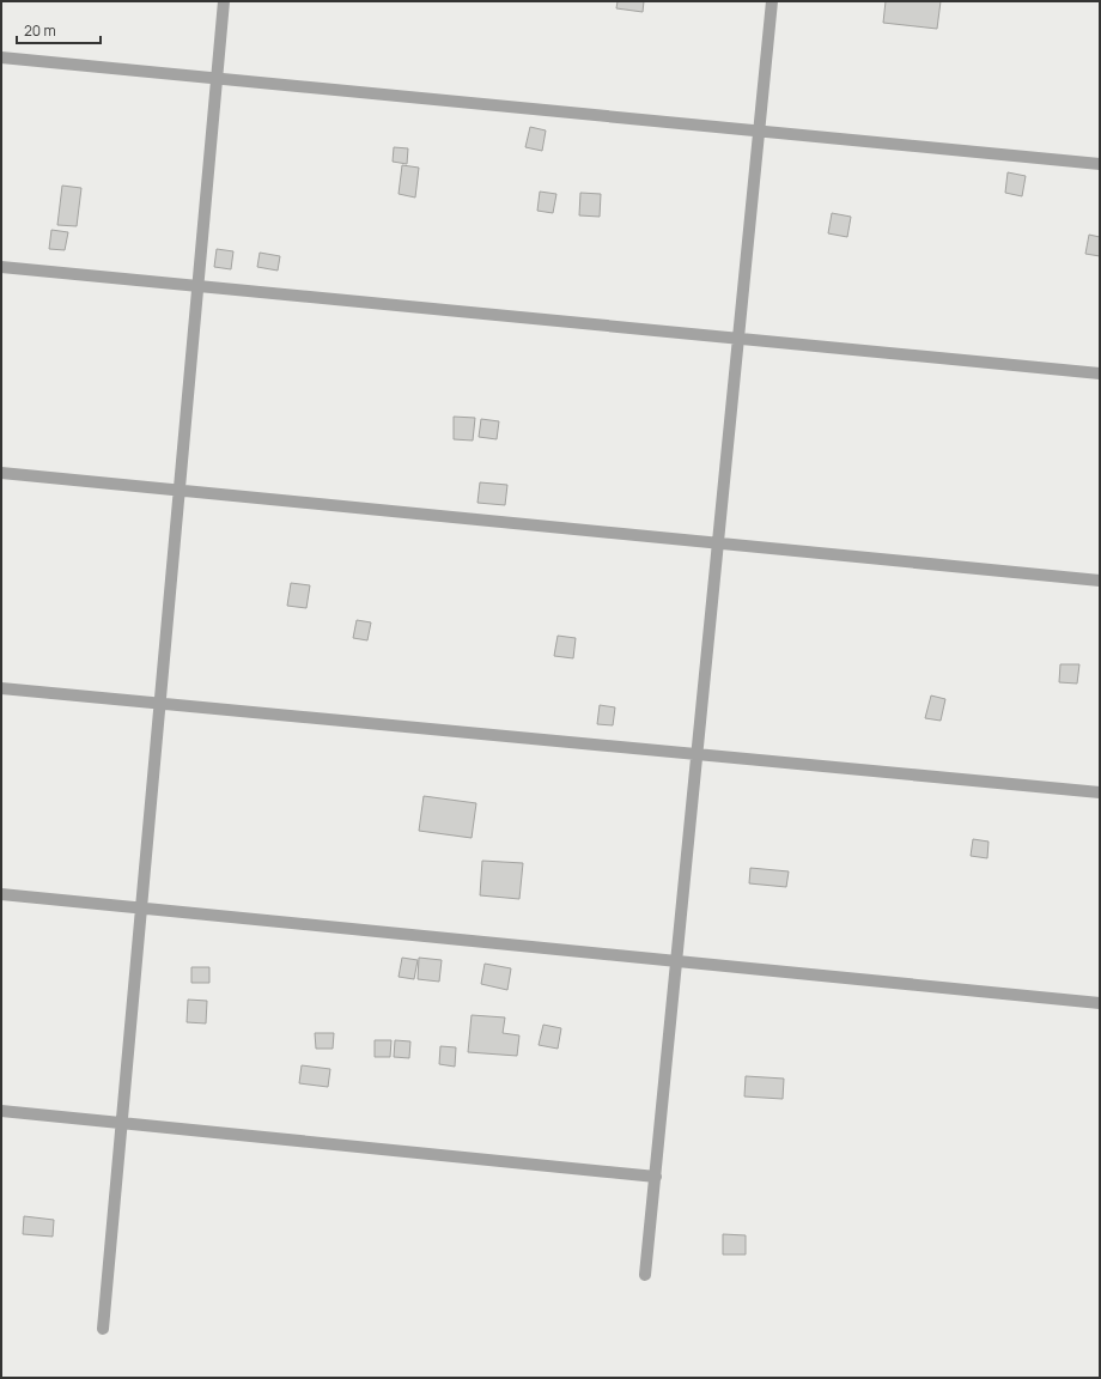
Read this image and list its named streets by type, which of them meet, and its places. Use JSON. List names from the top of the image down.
{
  "scale_bar": "20 m"
}
